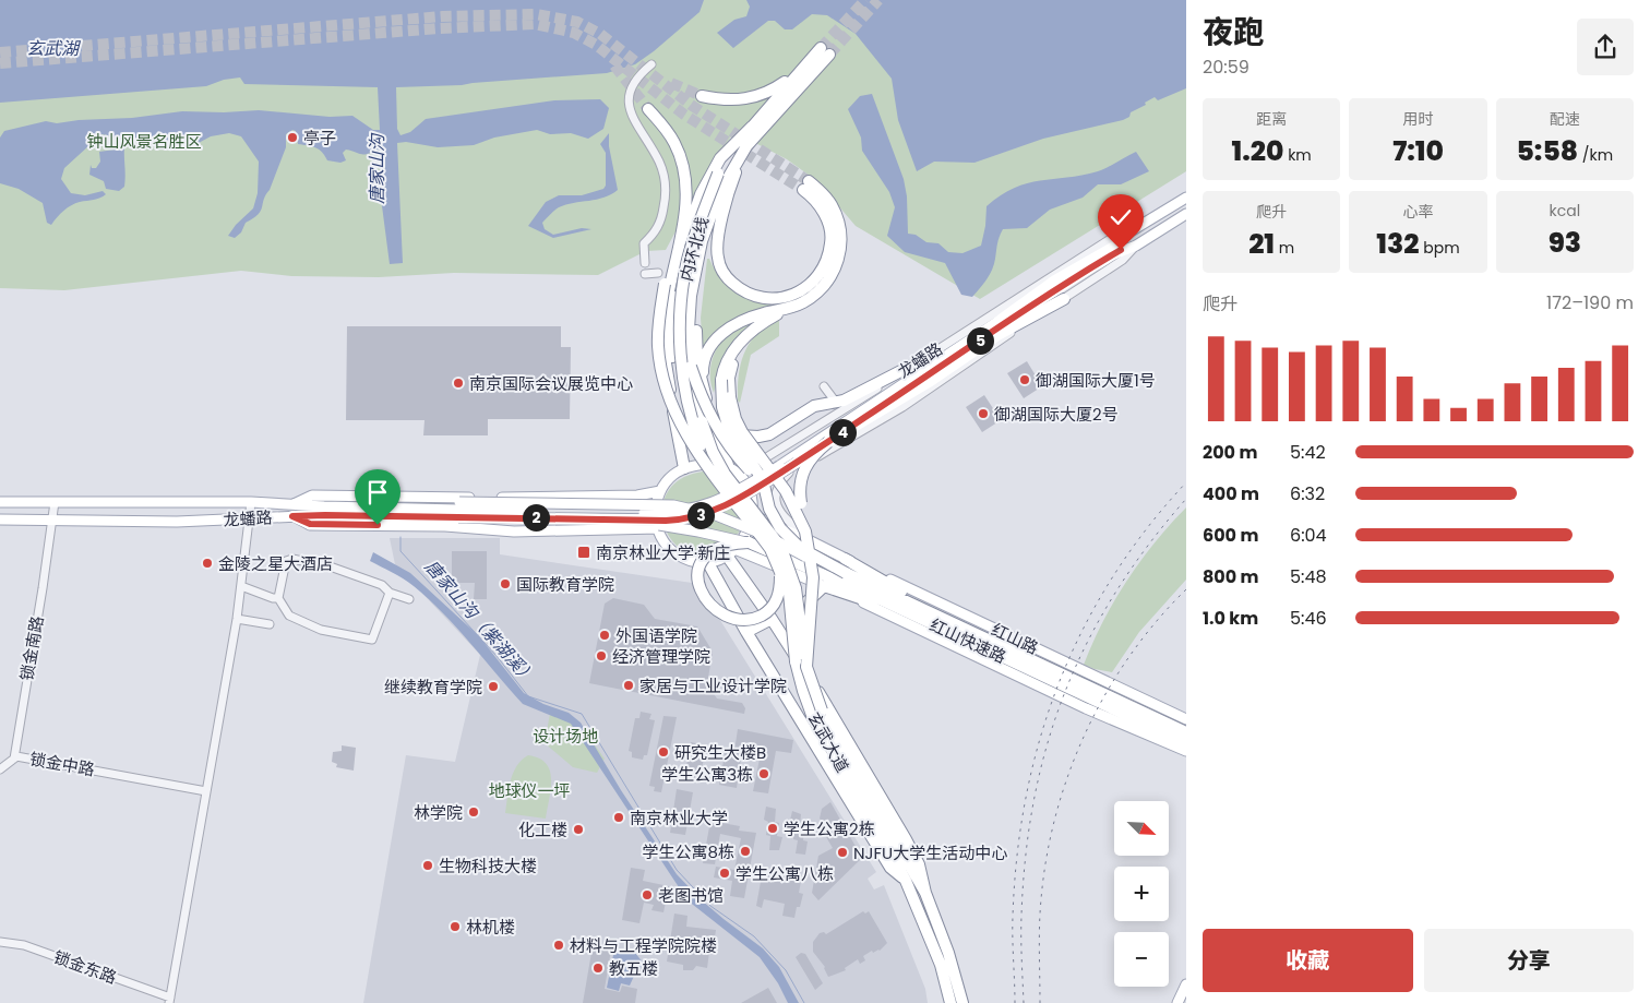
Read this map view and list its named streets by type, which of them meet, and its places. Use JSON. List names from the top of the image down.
{
  "streets": {
    "highway": ["内环北线", "红山快速路", "玄武大道"],
    "main road": ["龙蟠路", "红山路"],
    "street": ["锁金南路", "锁金中路", "锁金东路"]
  },
  "crossings": [
    ["内环北线", "玄武大道"],
    ["龙蟠路", "红山路"],
    ["龙蟠路", "锁金南路"],
    ["锁金南路", "锁金中路"]
  ],
  "water": ["玄武湖", "唐家山沟", "唐家山沟（紫湖溪）"],
  "parks": ["钟山风景名胜区", "设计场地", "地球仪一坪"],
  "places": {
    "other": [
      "亭子",
      "御湖国际大厦1号",
      "南京国际会议展览中心",
      "御湖国际大厦2号",
      "金陵之星大酒店",
      "国际教育学院",
      "外国语学院",
      "经济管理学院",
      "家居与工业设计学院",
      "继续教育学院",
      "研究生大楼B",
      "学生公寓3栋",
      "林学院",
      "南京林业大学",
      "学生公寓2栋",
      "化工楼",
      "学生公寓8栋",
      "NJFU大学生活动中心",
      "生物科技大楼",
      "学生公寓八栋",
      "老图书馆",
      "林机楼",
      "材料与工程学院院楼",
      "教五楼"
    ],
    "transit": ["南京林业大学·新庄"]
  },
  "north": "bottom right",
  "page": {
    "heading": ["夜跑", "20:59"],
    "stats": [
      ["距离", "1.20 km"],
      ["用时", "7:10"],
      ["配速", "5:58 /km"],
      ["爬升", "21 m"],
      ["心率", "132 bpm"],
      ["kcal", "93"]
    ],
    "chart": ["爬升", "172–190 m"],
    "pins": [
      "5",
      "4",
      "3",
      "2"
    ],
    "list": [
      {
        "name": "200 m",
        "note": "5:42"
      },
      {
        "name": "400 m",
        "note": "6:32"
      },
      {
        "name": "600 m",
        "note": "6:04"
      },
      {
        "name": "800 m",
        "note": "5:48"
      },
      {
        "name": "1.0 km",
        "note": "5:46"
      }
    ],
    "map_buttons": ["+", "−"],
    "buttons": ["收藏", "分享"]
  }
}
